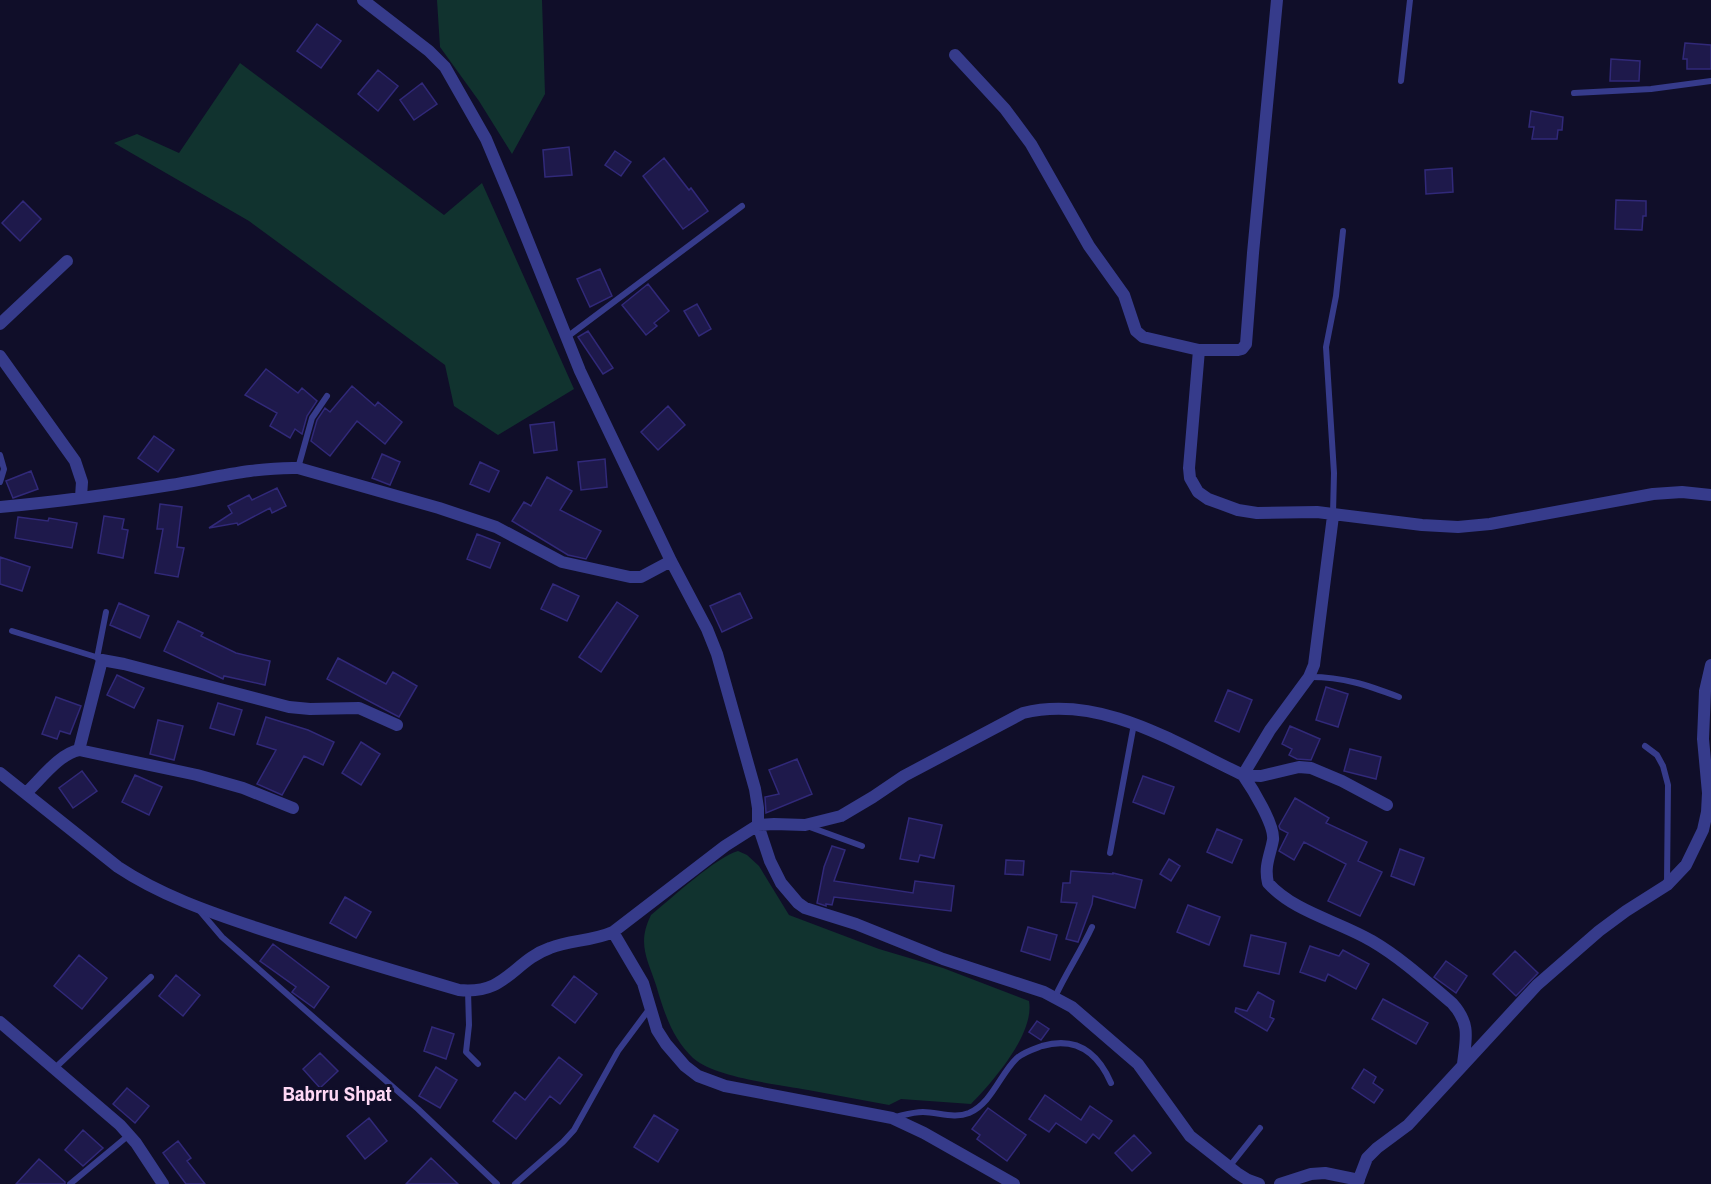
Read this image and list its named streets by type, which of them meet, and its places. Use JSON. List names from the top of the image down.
{
  "districts": ["Babrru Shpat"]
}
